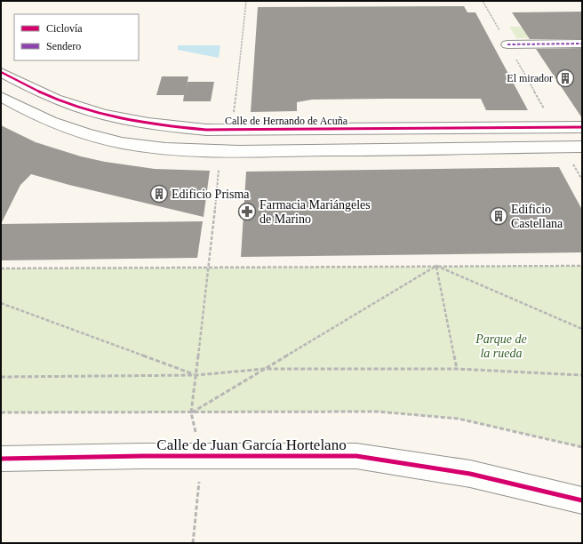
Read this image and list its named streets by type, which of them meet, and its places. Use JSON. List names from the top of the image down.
{
  "streets": {
    "street": ["Calle de Hernando de Acuña", "Calle de Juan García Hortelano"]
  },
  "parks": ["Parque de la rueda"],
  "places": {
    "building": ["El mirador", "Edificio Prisma", "Edificio Castellana"],
    "pharmacy": ["Farmacia Mariángeles de Marino"]
  },
  "legend": ["Ciclovía", "Sendero"]
}
